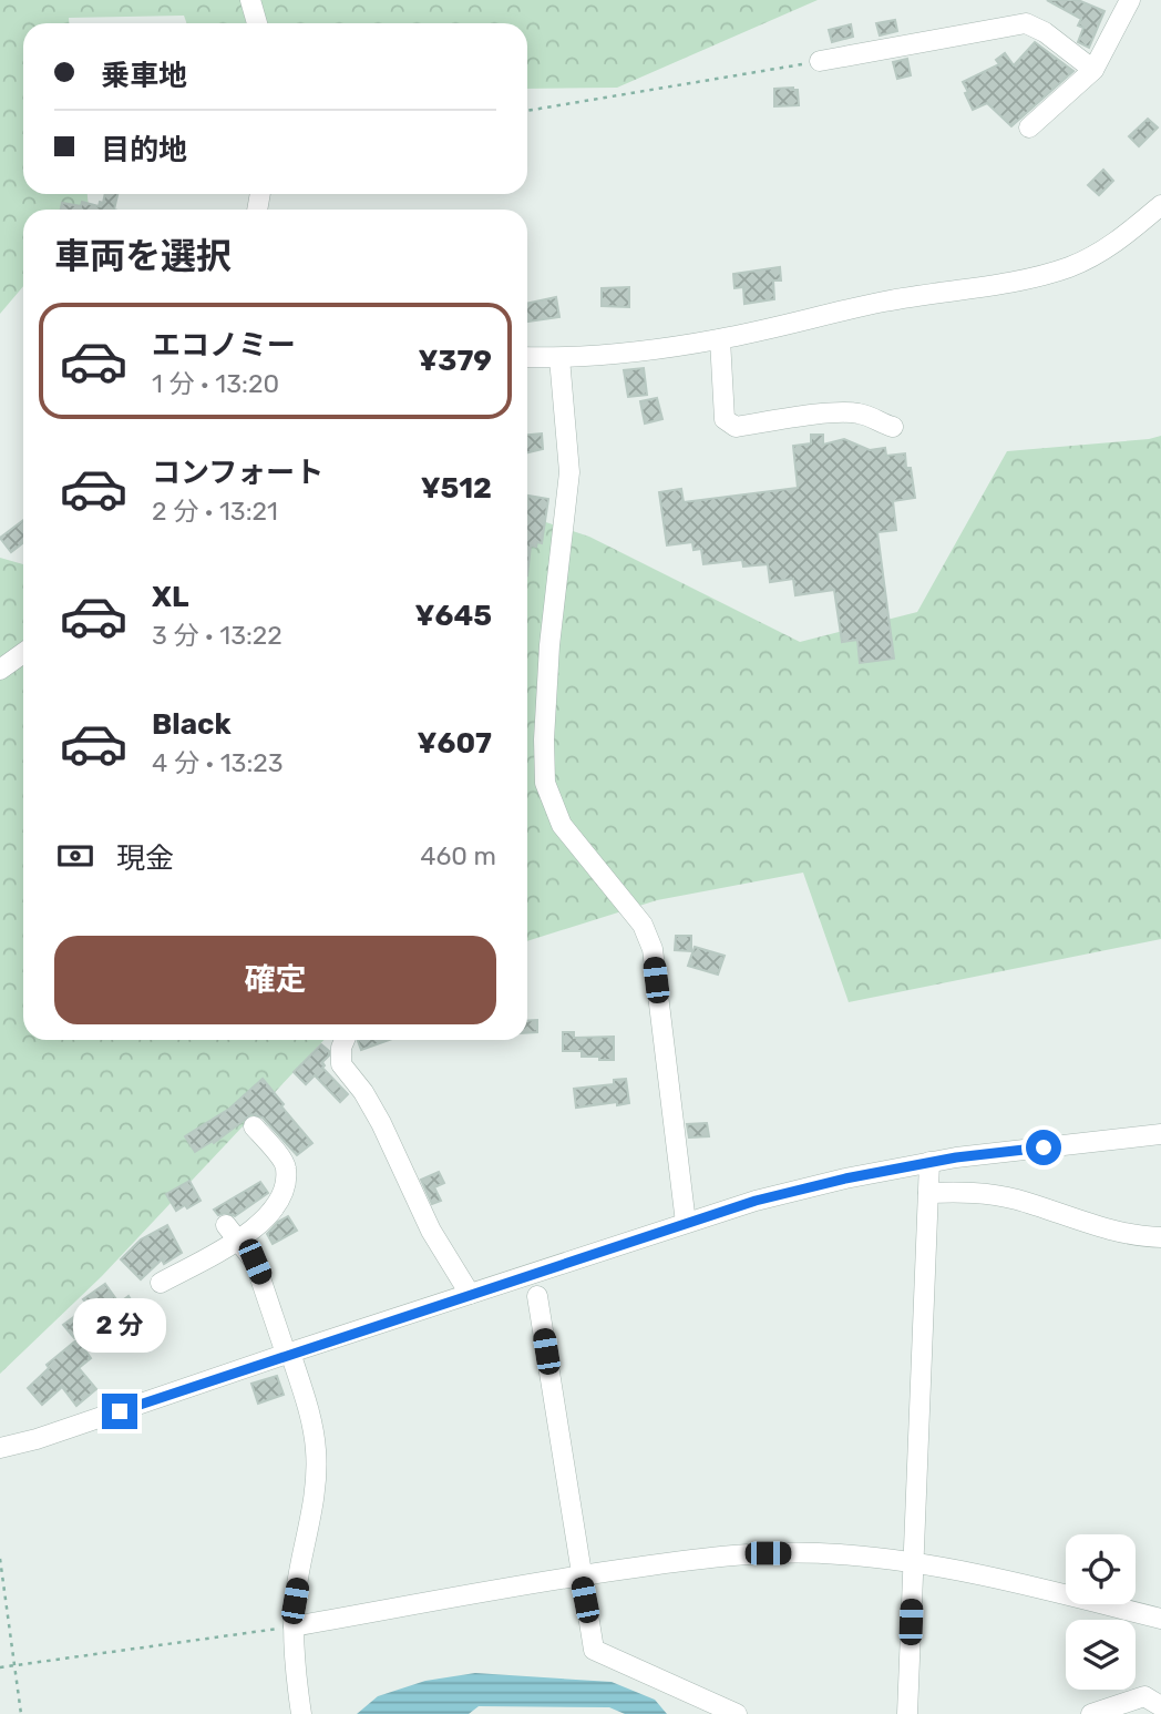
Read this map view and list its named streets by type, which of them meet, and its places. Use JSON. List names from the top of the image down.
{
  "page": {
    "banner": ["乗車地", "目的地"],
    "heading": "車両を選択",
    "list": [
      {
        "name": "エコノミー",
        "note": "1 分 · 13:20",
        "value": "¥379"
      },
      {
        "name": "コンフォート",
        "note": "2 分 · 13:21",
        "value": "¥512"
      },
      {
        "name": "XL",
        "note": "3 分 · 13:22",
        "value": "¥645"
      },
      {
        "name": "Black",
        "note": "4 分 · 13:23",
        "value": "¥607"
      }
    ],
    "pay": ["現金", "460 m"],
    "buttons": "確定",
    "bubble": "2 分"
  }
}
